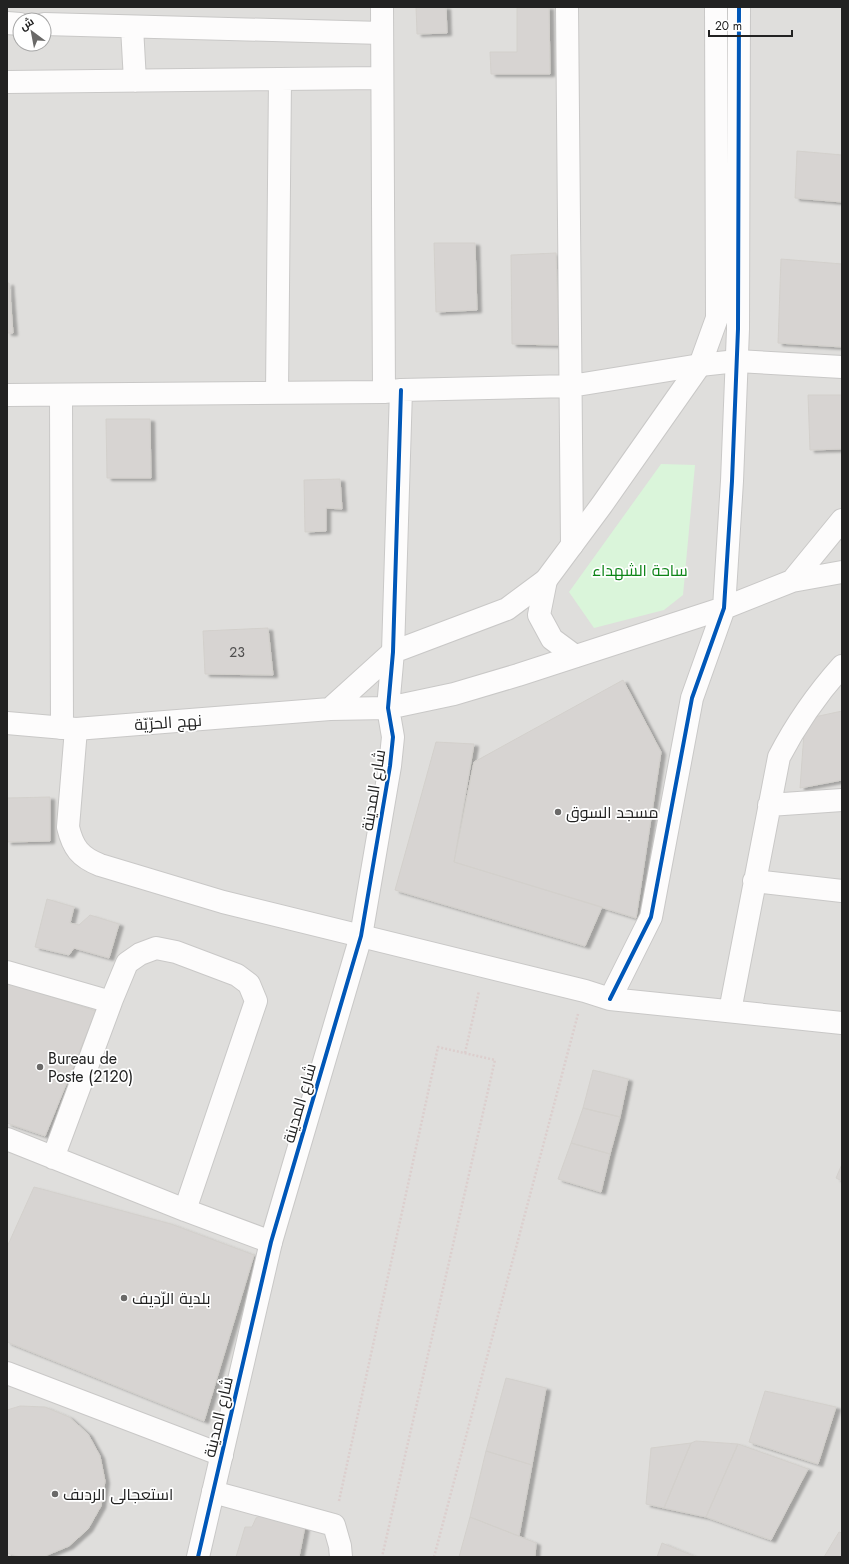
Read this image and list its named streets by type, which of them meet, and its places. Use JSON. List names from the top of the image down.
{
  "streets": {
    "street": ["نهج الحرّيّة", "شارع المدينة"]
  },
  "crossings": [
    ["نهج الحرّيّة", "شارع المدينة"]
  ],
  "parks": ["ساحة الشهداء"],
  "places": [
    "مسجد السوق",
    "Bureau de Poste (2120)",
    "بلدية الرّديف",
    "استعجالى الردىف"
  ],
  "house_numbers": ["23"],
  "scale_bar": "20 m",
  "north": "top left"
}
